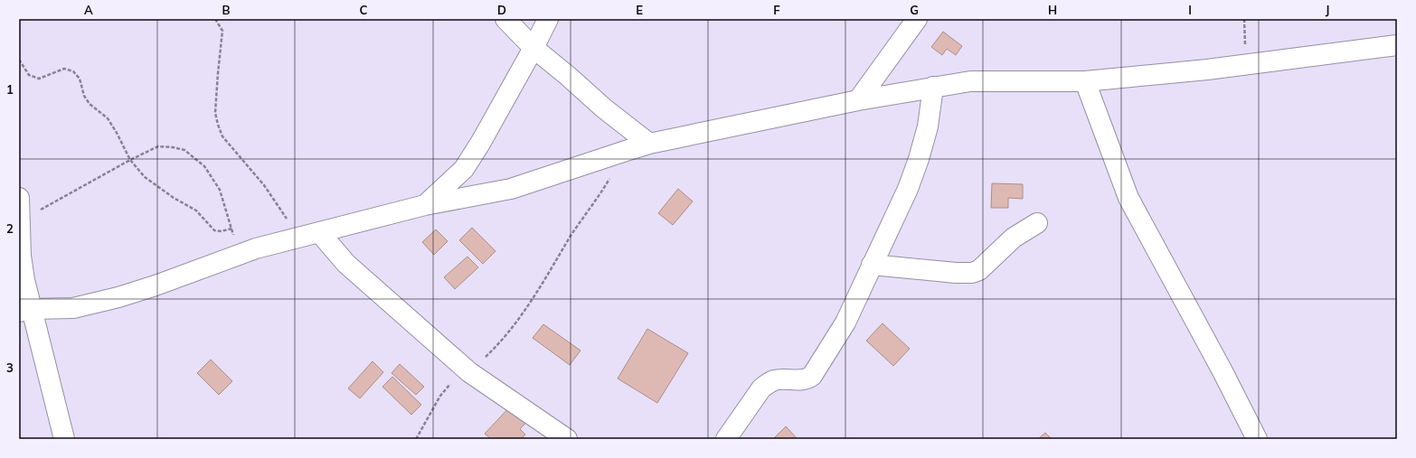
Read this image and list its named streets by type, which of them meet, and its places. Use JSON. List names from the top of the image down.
{
  "grid": {
    "columns": [
      "A",
      "B",
      "C",
      "D",
      "E",
      "F",
      "G",
      "H",
      "I",
      "J"
    ],
    "rows": ["1", "2", "3"]
  }
}
